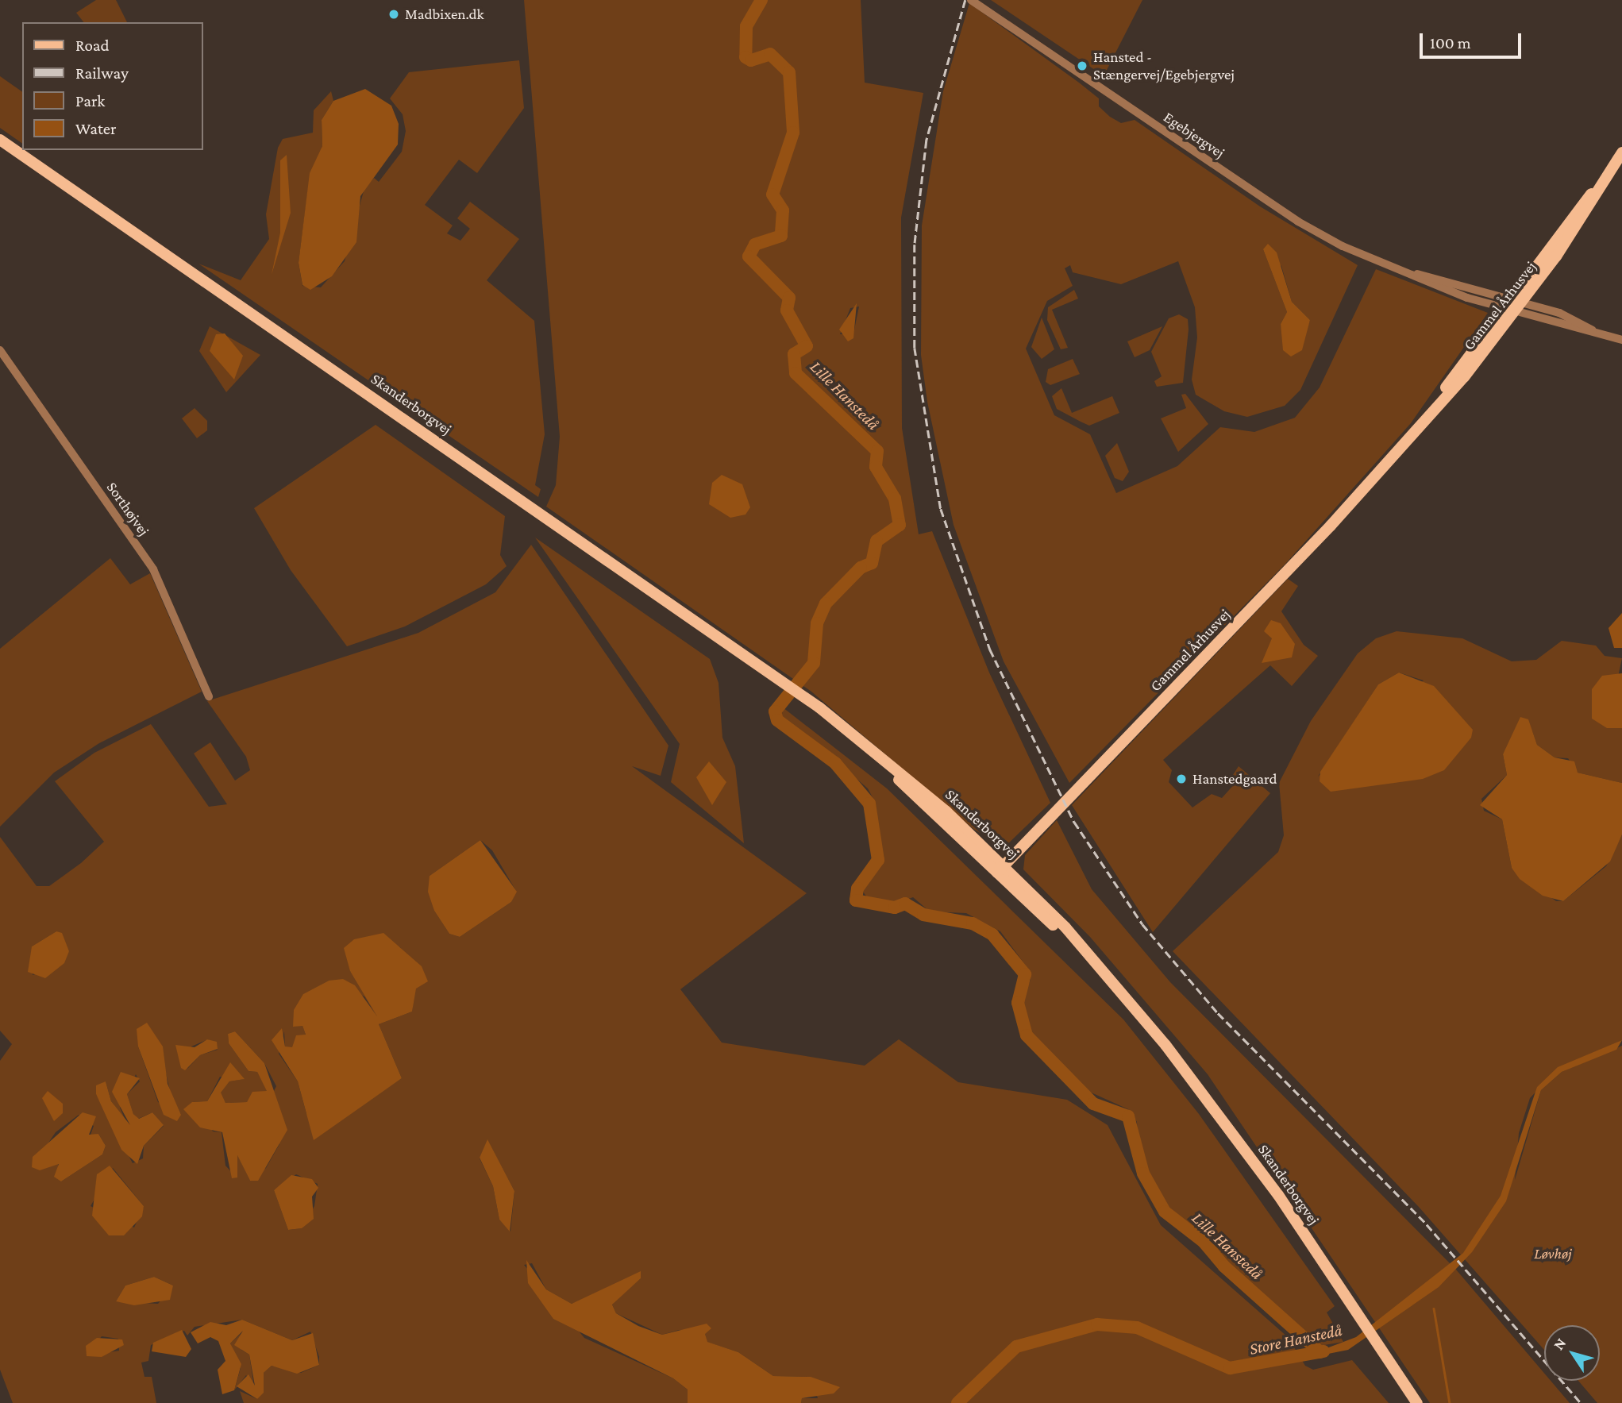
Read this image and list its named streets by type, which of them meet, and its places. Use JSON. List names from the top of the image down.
{
  "streets": {
    "main road": ["Gammel Århusvej", "Skanderborgvej"],
    "street": ["Egebjergvej", "Sorthøjvej"]
  },
  "crossings": [
    ["Egebjergvej", "Gammel Århusvej"],
    ["Gammel Århusvej", "Skanderborgvej"]
  ],
  "water": ["Lille Hanstedå", "Store Hanstedå"],
  "parks": ["Løvhøj"],
  "places": ["Madbixen.dk", "Hansted - Stængervej/Egebjergvej", "Hanstedgaard"],
  "legend": [
    "Road",
    "Railway",
    "Park",
    "Water"
  ],
  "scale_bar": "100 m",
  "north": "top left"
}
